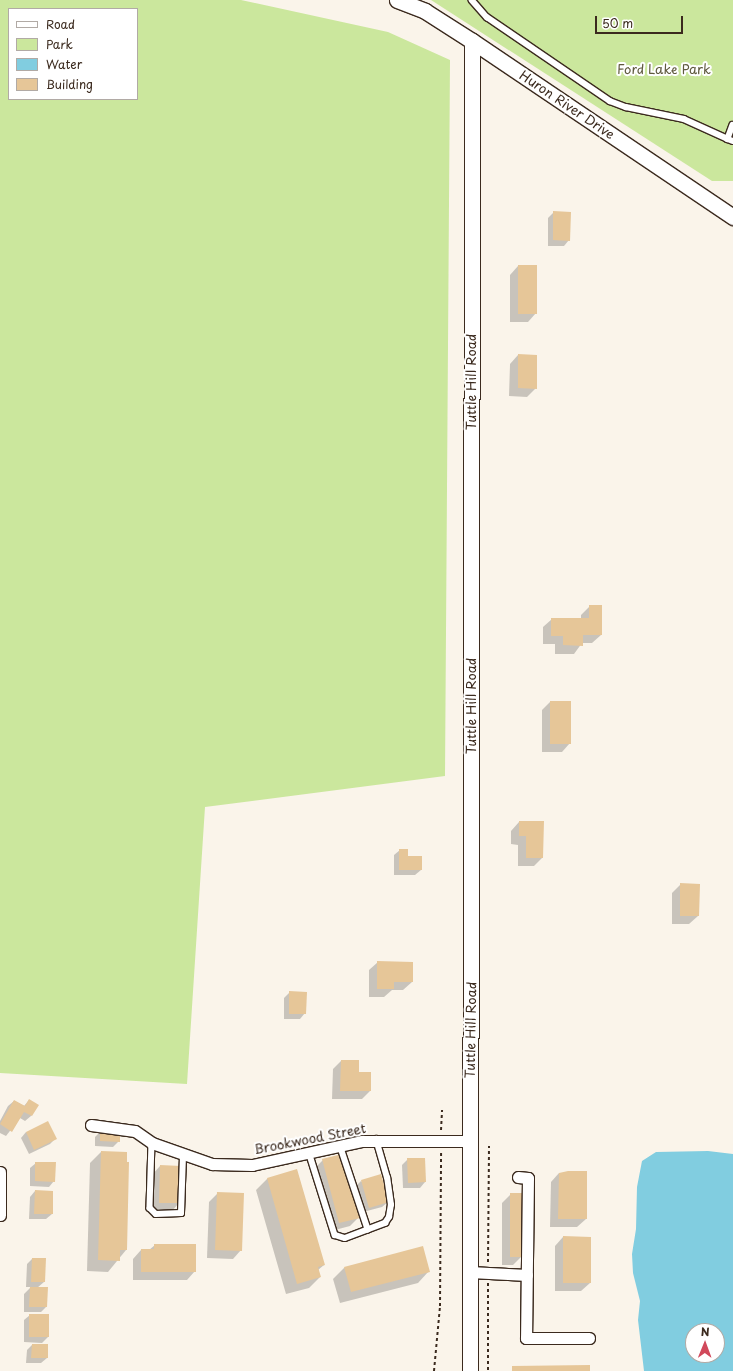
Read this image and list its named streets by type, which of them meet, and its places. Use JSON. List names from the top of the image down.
{
  "streets": {
    "main road": ["Huron River Drive", "Tuttle Hill Road"],
    "street": ["Brookwood Street"]
  },
  "crossings": [
    ["Huron River Drive", "Tuttle Hill Road"],
    ["Tuttle Hill Road", "Brookwood Street"]
  ],
  "parks": ["Ford Lake Park"],
  "legend": [
    "Road",
    "Park",
    "Water",
    "Building"
  ],
  "scale_bar": "50 m",
  "north": "top"
}
